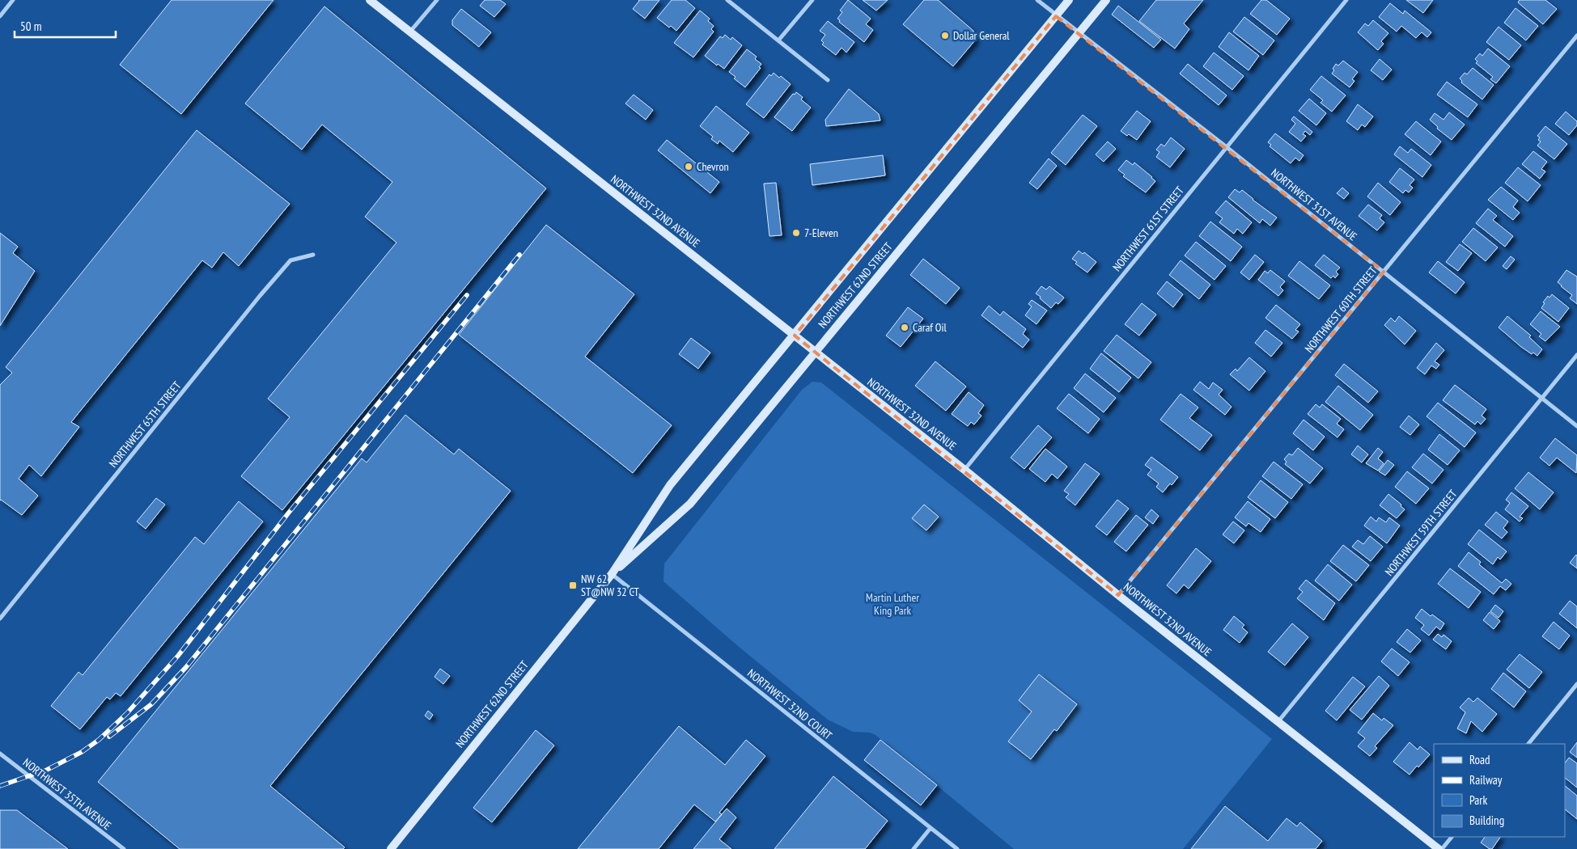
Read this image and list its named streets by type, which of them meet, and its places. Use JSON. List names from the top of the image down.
{
  "streets": {
    "main road": ["NORTHWEST 32ND AVENUE", "NORTHWEST 62ND STREET"],
    "street": [
      "NORTHWEST 31ST AVENUE",
      "NORTHWEST 61ST STREET",
      "NORTHWEST 60TH STREET",
      "NORTHWEST 65TH STREET",
      "NORTHWEST 59TH STREET",
      "NORTHWEST 32ND COURT",
      "NORTHWEST 35TH AVENUE"
    ]
  },
  "crossings": [
    ["NORTHWEST 31ST AVENUE", "NORTHWEST 61ST STREET"],
    ["NORTHWEST 31ST AVENUE", "NORTHWEST 62ND STREET"],
    ["NORTHWEST 31ST AVENUE", "NORTHWEST 60TH STREET"],
    ["NORTHWEST 31ST AVENUE", "NORTHWEST 59TH STREET"],
    ["NORTHWEST 32ND AVENUE", "NORTHWEST 61ST STREET"],
    ["NORTHWEST 32ND AVENUE", "NORTHWEST 62ND STREET"],
    ["NORTHWEST 32ND AVENUE", "NORTHWEST 60TH STREET"],
    ["NORTHWEST 32ND AVENUE", "NORTHWEST 59TH STREET"],
    ["NORTHWEST 62ND STREET", "NORTHWEST 32ND COURT"]
  ],
  "parks": ["Martin Luther King Park"],
  "places": {
    "other": [
      "Dollar General",
      "Chevron",
      "7-Eleven",
      "Caraf Oil"
    ],
    "transit": ["NW 62 ST@NW 32 CT"]
  },
  "legend": [
    "Road",
    "Railway",
    "Park",
    "Building"
  ],
  "scale_bar": "50 m"
}
